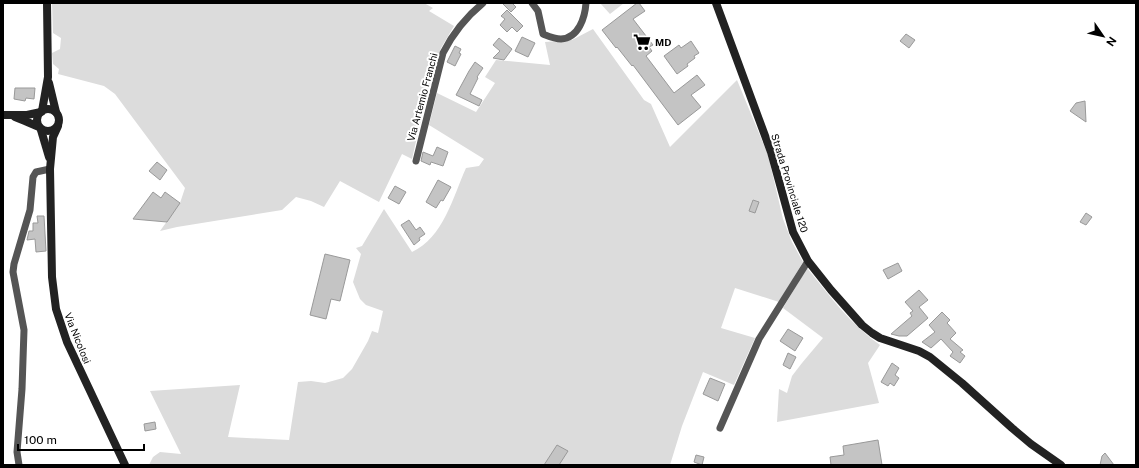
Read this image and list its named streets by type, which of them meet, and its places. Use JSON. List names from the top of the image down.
{
  "streets": {
    "street": ["Via Artemio Franchi", "Strada Provinciale 120", "Via Nicolosi"]
  },
  "places": {
    "supermarket": ["MD"]
  },
  "scale_bar": "100 m",
  "north": "bottom right"
}
